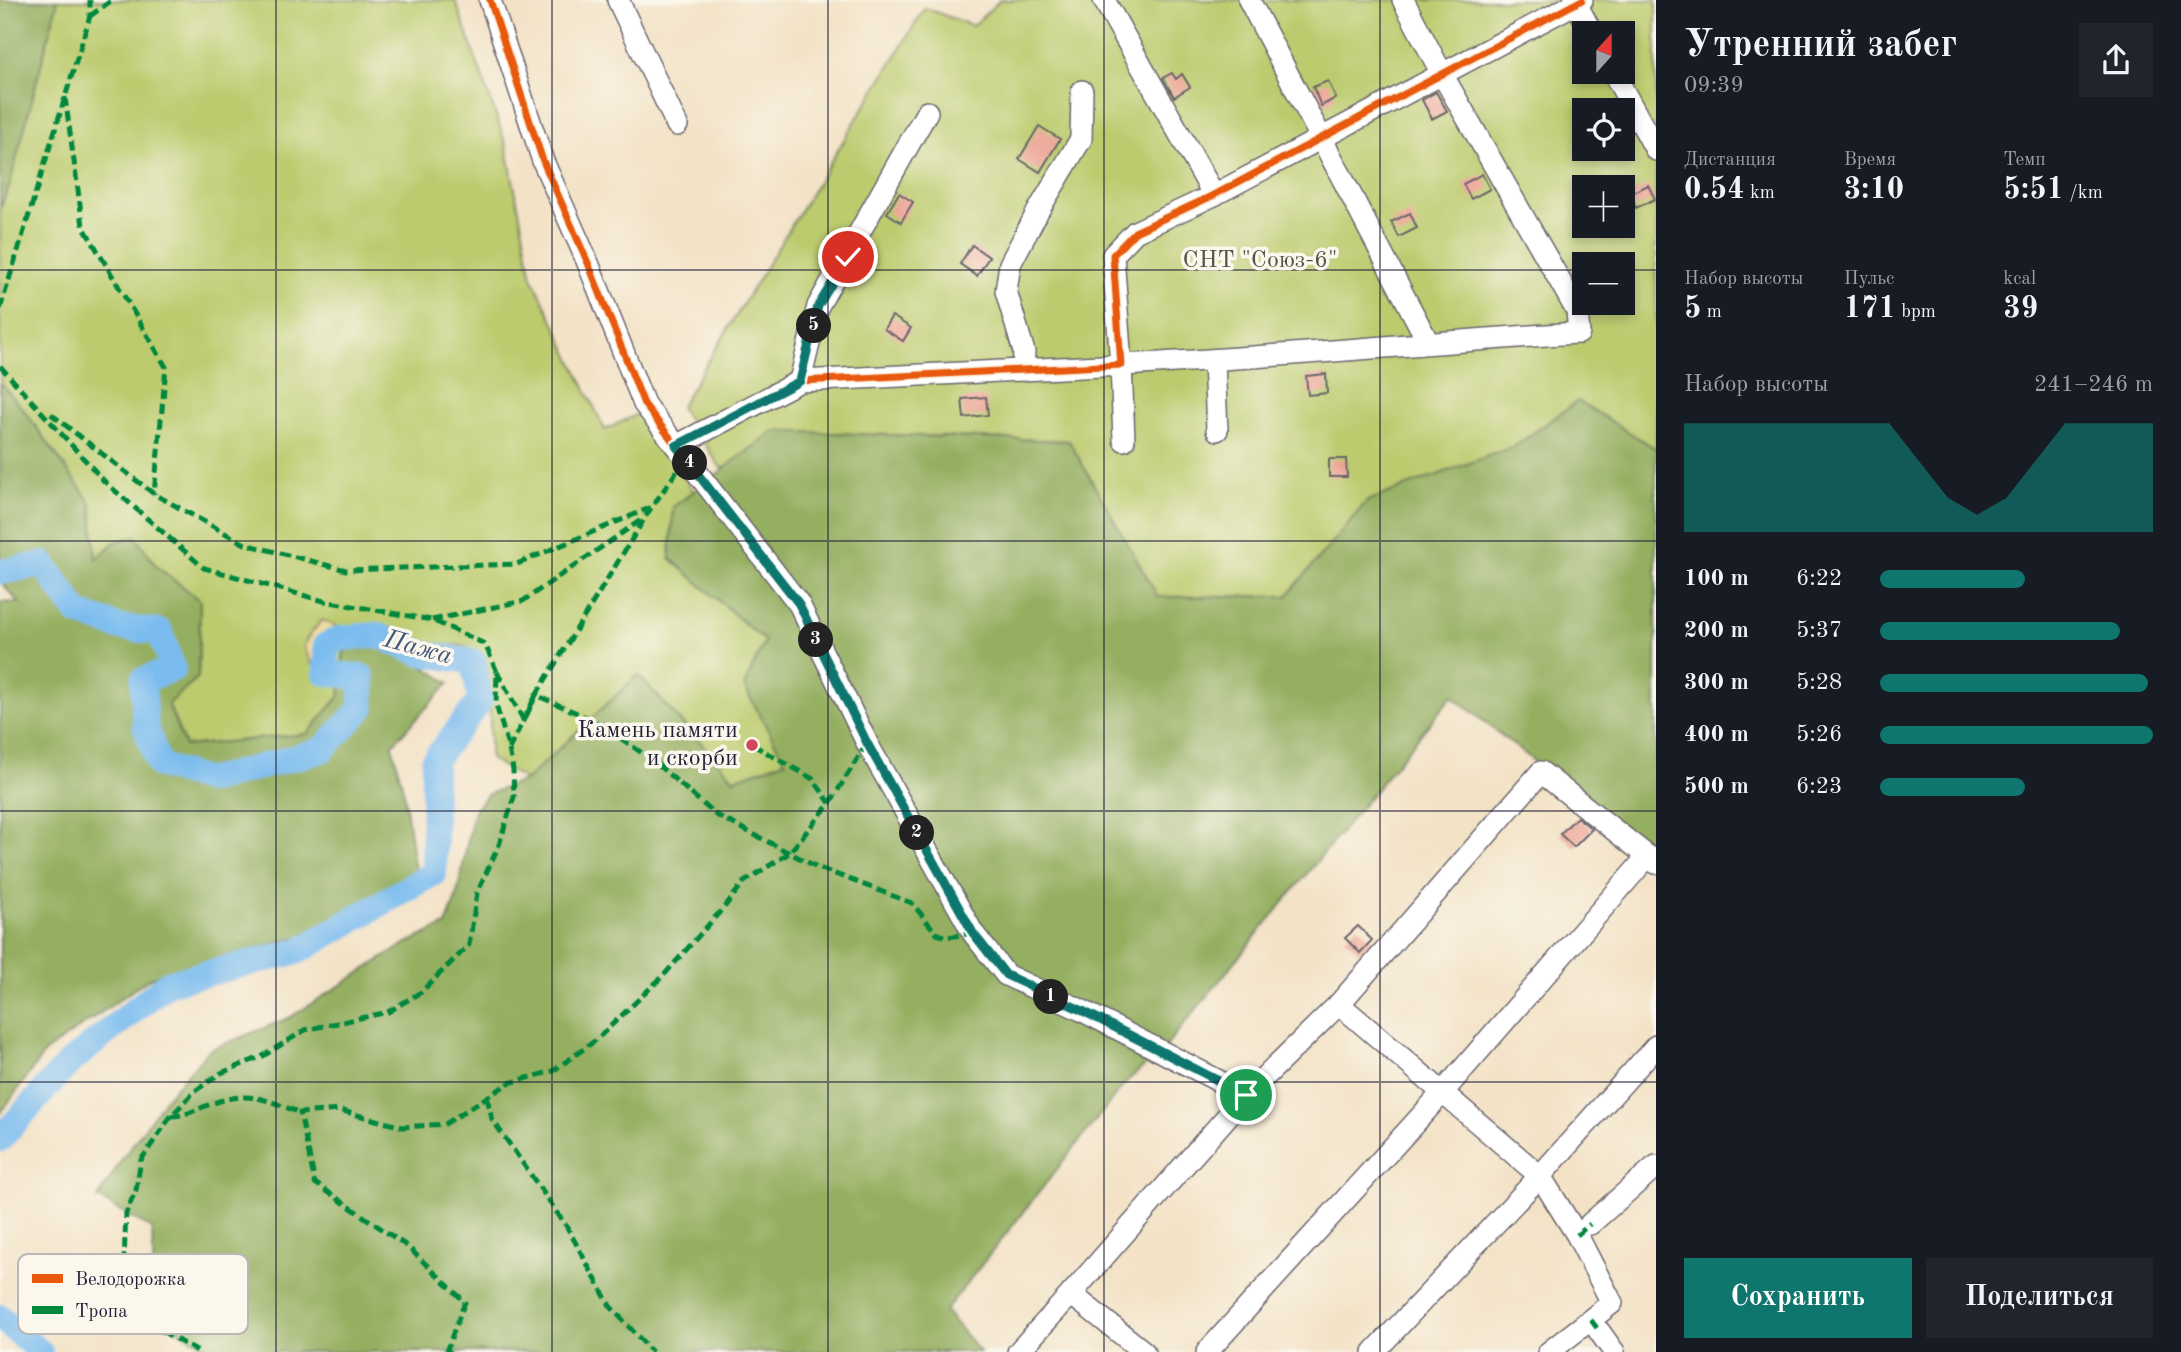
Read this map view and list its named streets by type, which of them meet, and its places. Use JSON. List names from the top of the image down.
{
  "water": ["Пажа"],
  "parks": ["СНТ \"Союз-6\""],
  "places": ["Камень памяти и скорби"],
  "legend": ["Велодорожка", "Тропа"],
  "north": "top",
  "page": {
    "heading": ["Утренний забег", "09:39"],
    "map_buttons": ["+", "−"],
    "stats": [
      ["Дистанция", "0.54 km"],
      ["Время", "3:10"],
      ["Темп", "5:51 /km"],
      ["Набор высоты", "5 m"],
      ["Пульс", "171 bpm"],
      ["kcal", "39"]
    ],
    "pins": [
      "5",
      "4",
      "3",
      "2",
      "1"
    ],
    "chart": ["Набор высоты", "241–246 m"],
    "list": [
      {
        "name": "100 m",
        "note": "6:22"
      },
      {
        "name": "200 m",
        "note": "5:37"
      },
      {
        "name": "300 m",
        "note": "5:28"
      },
      {
        "name": "400 m",
        "note": "5:26"
      },
      {
        "name": "500 m",
        "note": "6:23"
      }
    ],
    "buttons": ["Сохранить", "Поделиться"]
  }
}
